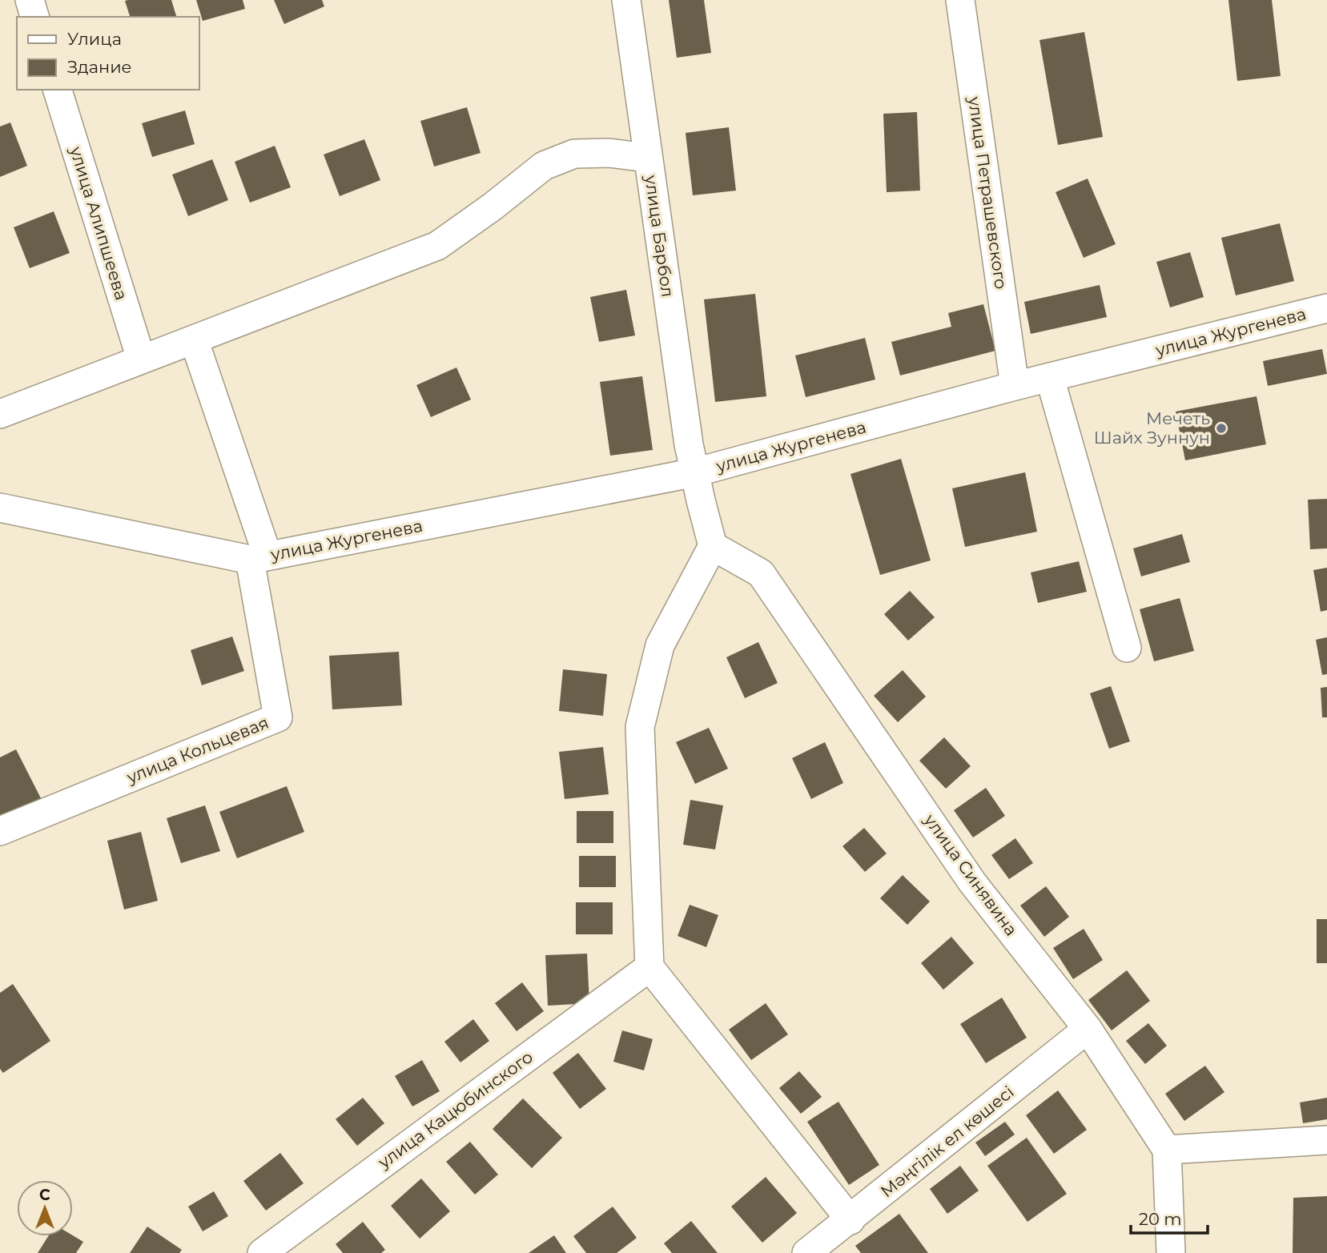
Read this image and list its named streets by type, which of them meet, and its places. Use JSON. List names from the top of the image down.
{
  "streets": {
    "street": [
      "улица Петрашевского",
      "улица Алипшеева",
      "улица Барбол",
      "улица Жургенева",
      "улица Кольцевая",
      "улица Синявина",
      "улица Кацюбинского",
      "Мәңгілік ел көшесі"
    ]
  },
  "crossings": [
    ["улица Петрашевского", "улица Жургенева"],
    ["улица Барбол", "улица Жургенева"],
    ["улица Жургенева", "улица Кольцевая"],
    ["улица Синявина", "Мәңгілік ел көшесі"]
  ],
  "places": ["Мечеть Шайх Зуннун"],
  "legend": ["Улица", "Здание"],
  "scale_bar": "20 m",
  "north": "top"
}
